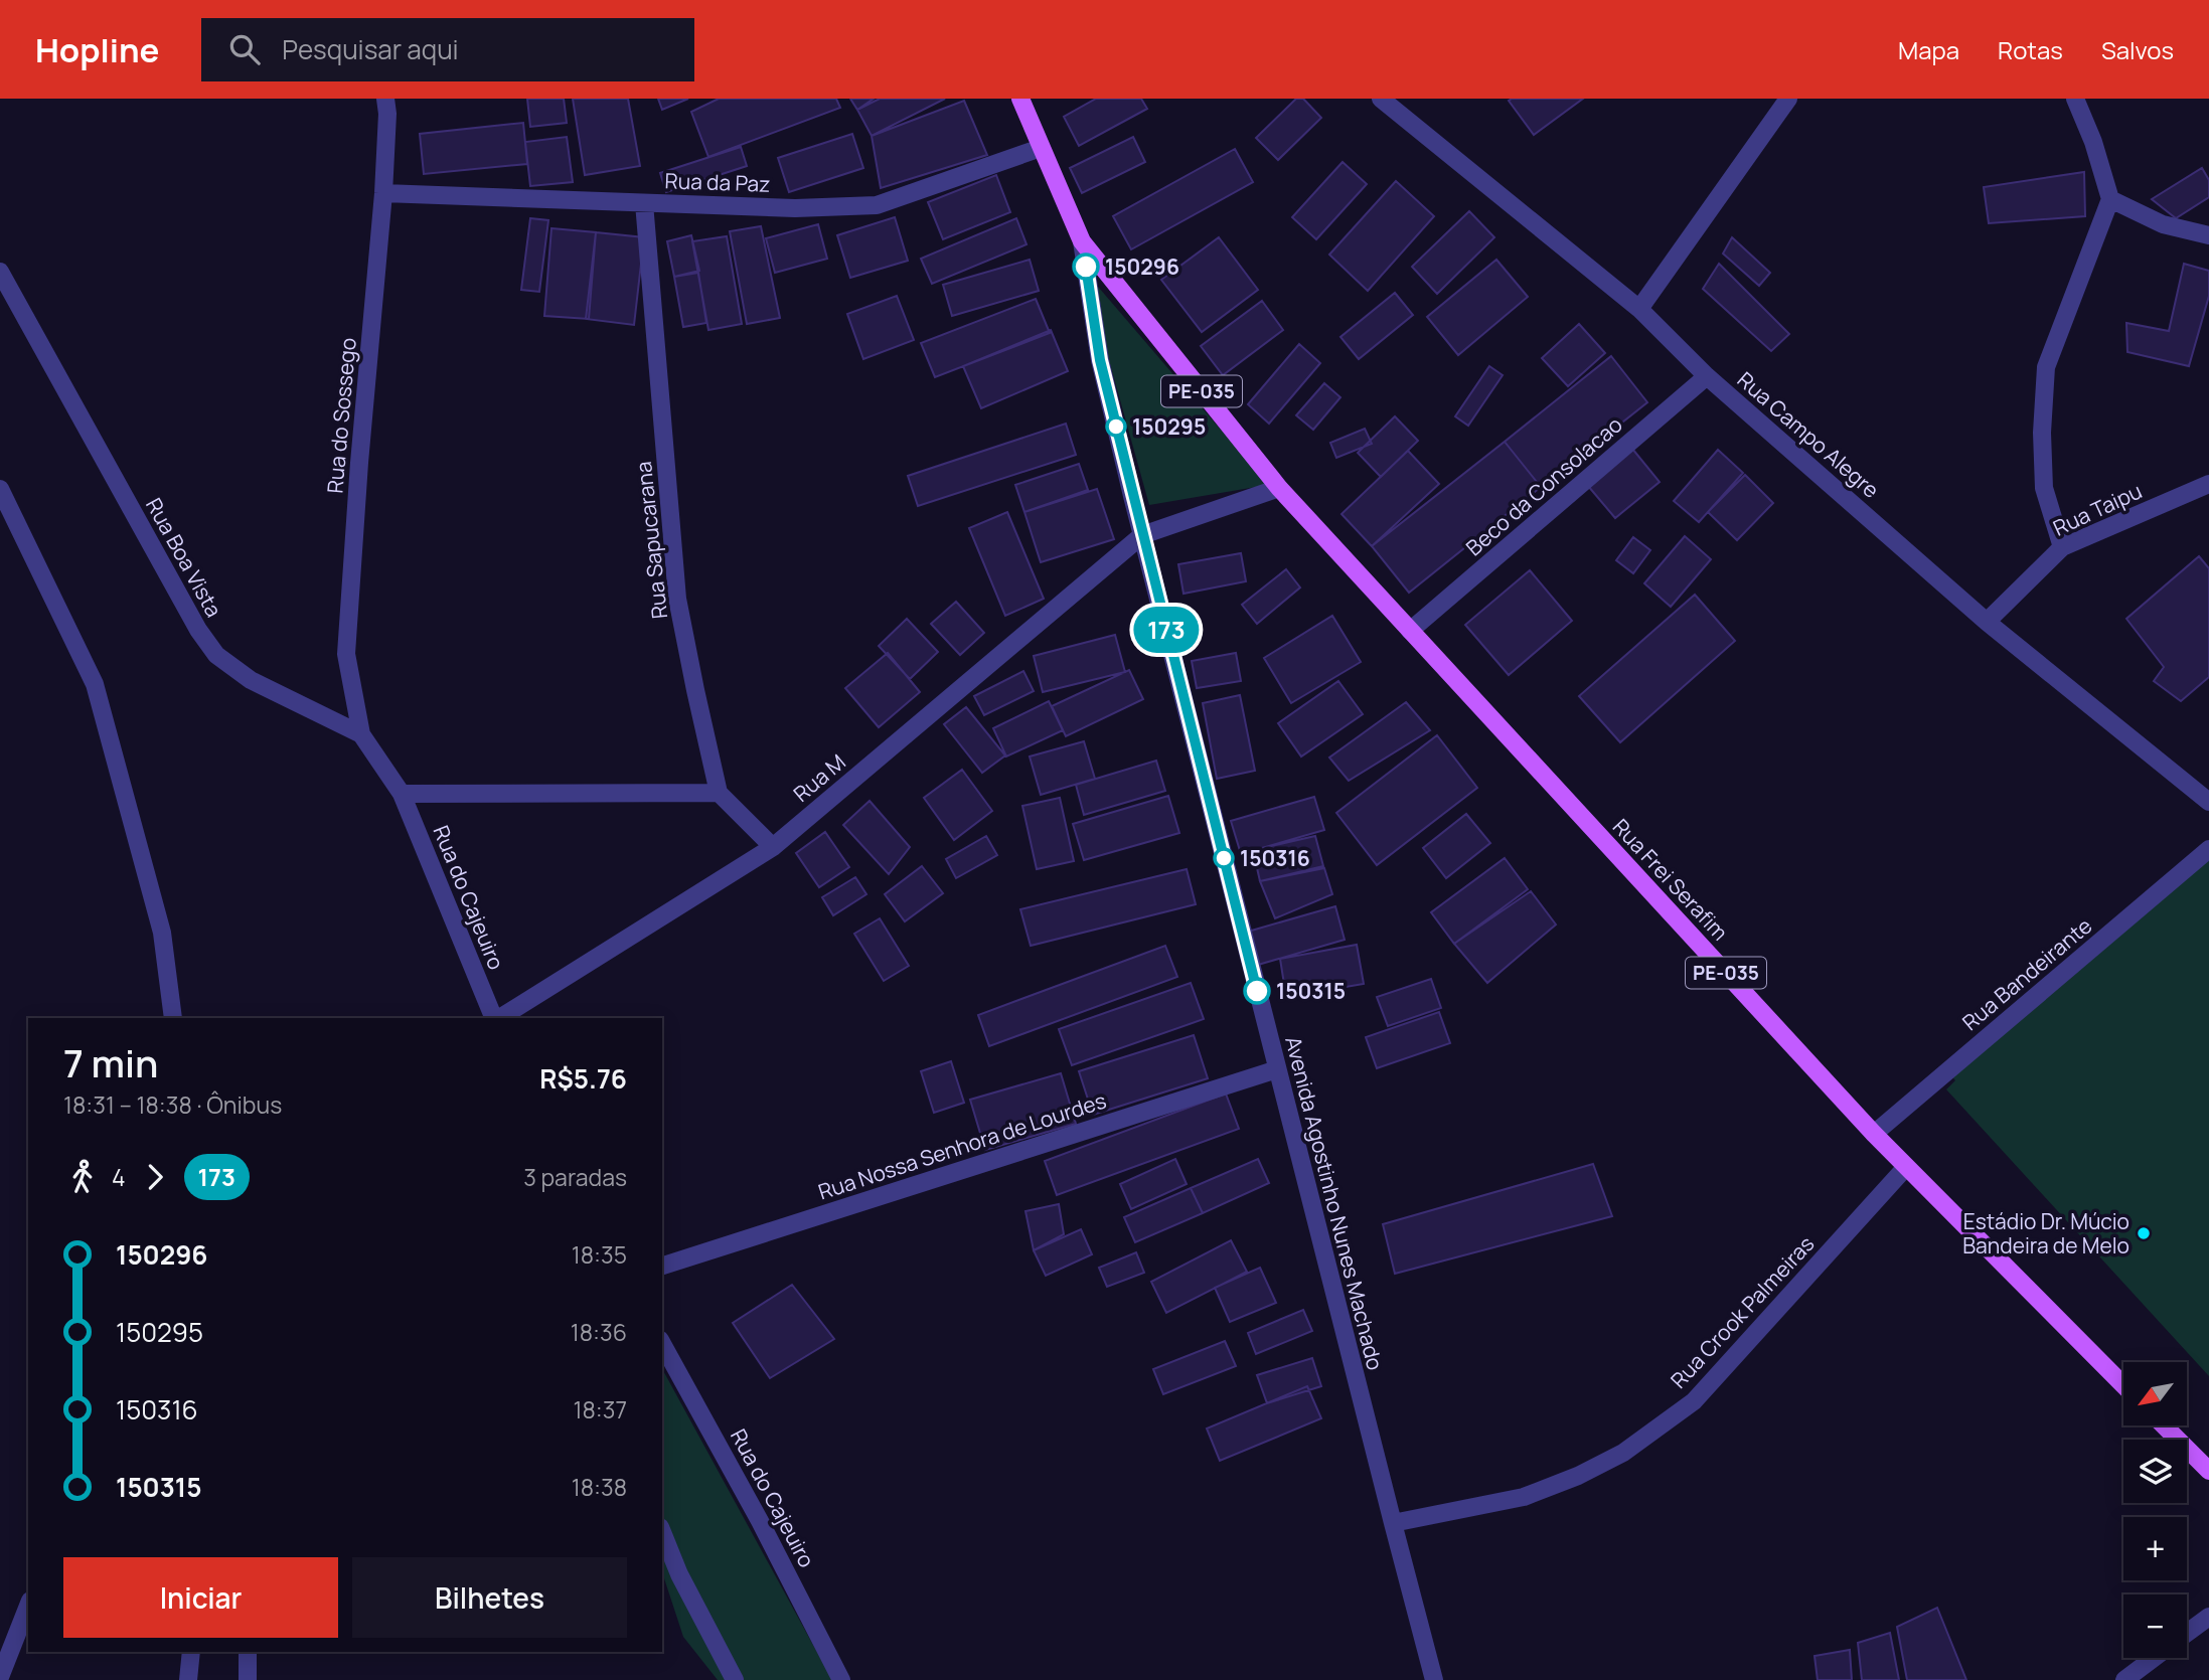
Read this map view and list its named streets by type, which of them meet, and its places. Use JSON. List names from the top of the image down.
{
  "streets": {
    "main road": ["PE-035", "Rua Frei Serafim"],
    "street": [
      "Rua da Paz",
      "Rua do Sossego",
      "Rua Campo Alegre",
      "Beco da Consolacao",
      "Rua Taipu",
      "Rua Sapucarana",
      "Rua Boa Vista",
      "Rua M",
      "Rua do Cajeuiro",
      "Rua Bandeirante",
      "Rua Nossa Senhora de Lourdes",
      "Avenida Agostinho Nunes Machado",
      "Rua Crook Palmeiras"
    ]
  },
  "crossings": [
    ["Rua da Paz", "PE-035"],
    ["Rua da Paz", "Rua do Sossego"],
    ["Rua da Paz", "Rua Sapucarana"],
    ["PE-035", "Rua Frei Serafim"],
    ["PE-035", "Avenida Agostinho Nunes Machado"],
    ["Rua do Sossego", "Rua Boa Vista"],
    ["Rua Campo Alegre", "Beco da Consolacao"],
    ["Rua Campo Alegre", "Rua Taipu"],
    ["Beco da Consolacao", "Rua Frei Serafim"],
    ["Rua Boa Vista", "Rua do Cajeuiro"],
    ["Rua M", "Avenida Agostinho Nunes Machado"],
    ["Rua Frei Serafim", "Rua Bandeirante"],
    ["Rua Frei Serafim", "Rua Crook Palmeiras"],
    ["Rua Nossa Senhora de Lourdes", "Avenida Agostinho Nunes Machado"],
    ["Avenida Agostinho Nunes Machado", "Rua Crook Palmeiras"]
  ],
  "places": [
    "150296",
    "150295",
    "150316",
    "150315",
    "Estádio Dr. Múcio Bandeira de Melo"
  ],
  "lines": ["bus line 173"],
  "north": "bottom left",
  "page": {
    "header": "Hopline",
    "search": "Pesquisar aqui",
    "nav": ["Mapa", "Rotas", "Salvos"],
    "on_map": "173",
    "heading": ["7 min", "18:31 – 18:38 · Ônibus", "R$5.76"],
    "legs": ["4", "173", "3 paradas"],
    "list": [
      {
        "name": "150296",
        "value": "18:35"
      },
      {
        "name": "150295",
        "value": "18:36"
      },
      {
        "name": "150316",
        "value": "18:37"
      },
      {
        "name": "150315",
        "value": "18:38"
      }
    ],
    "map_buttons": ["+", "−"],
    "buttons": ["Iniciar", "Bilhetes"]
  }
}
